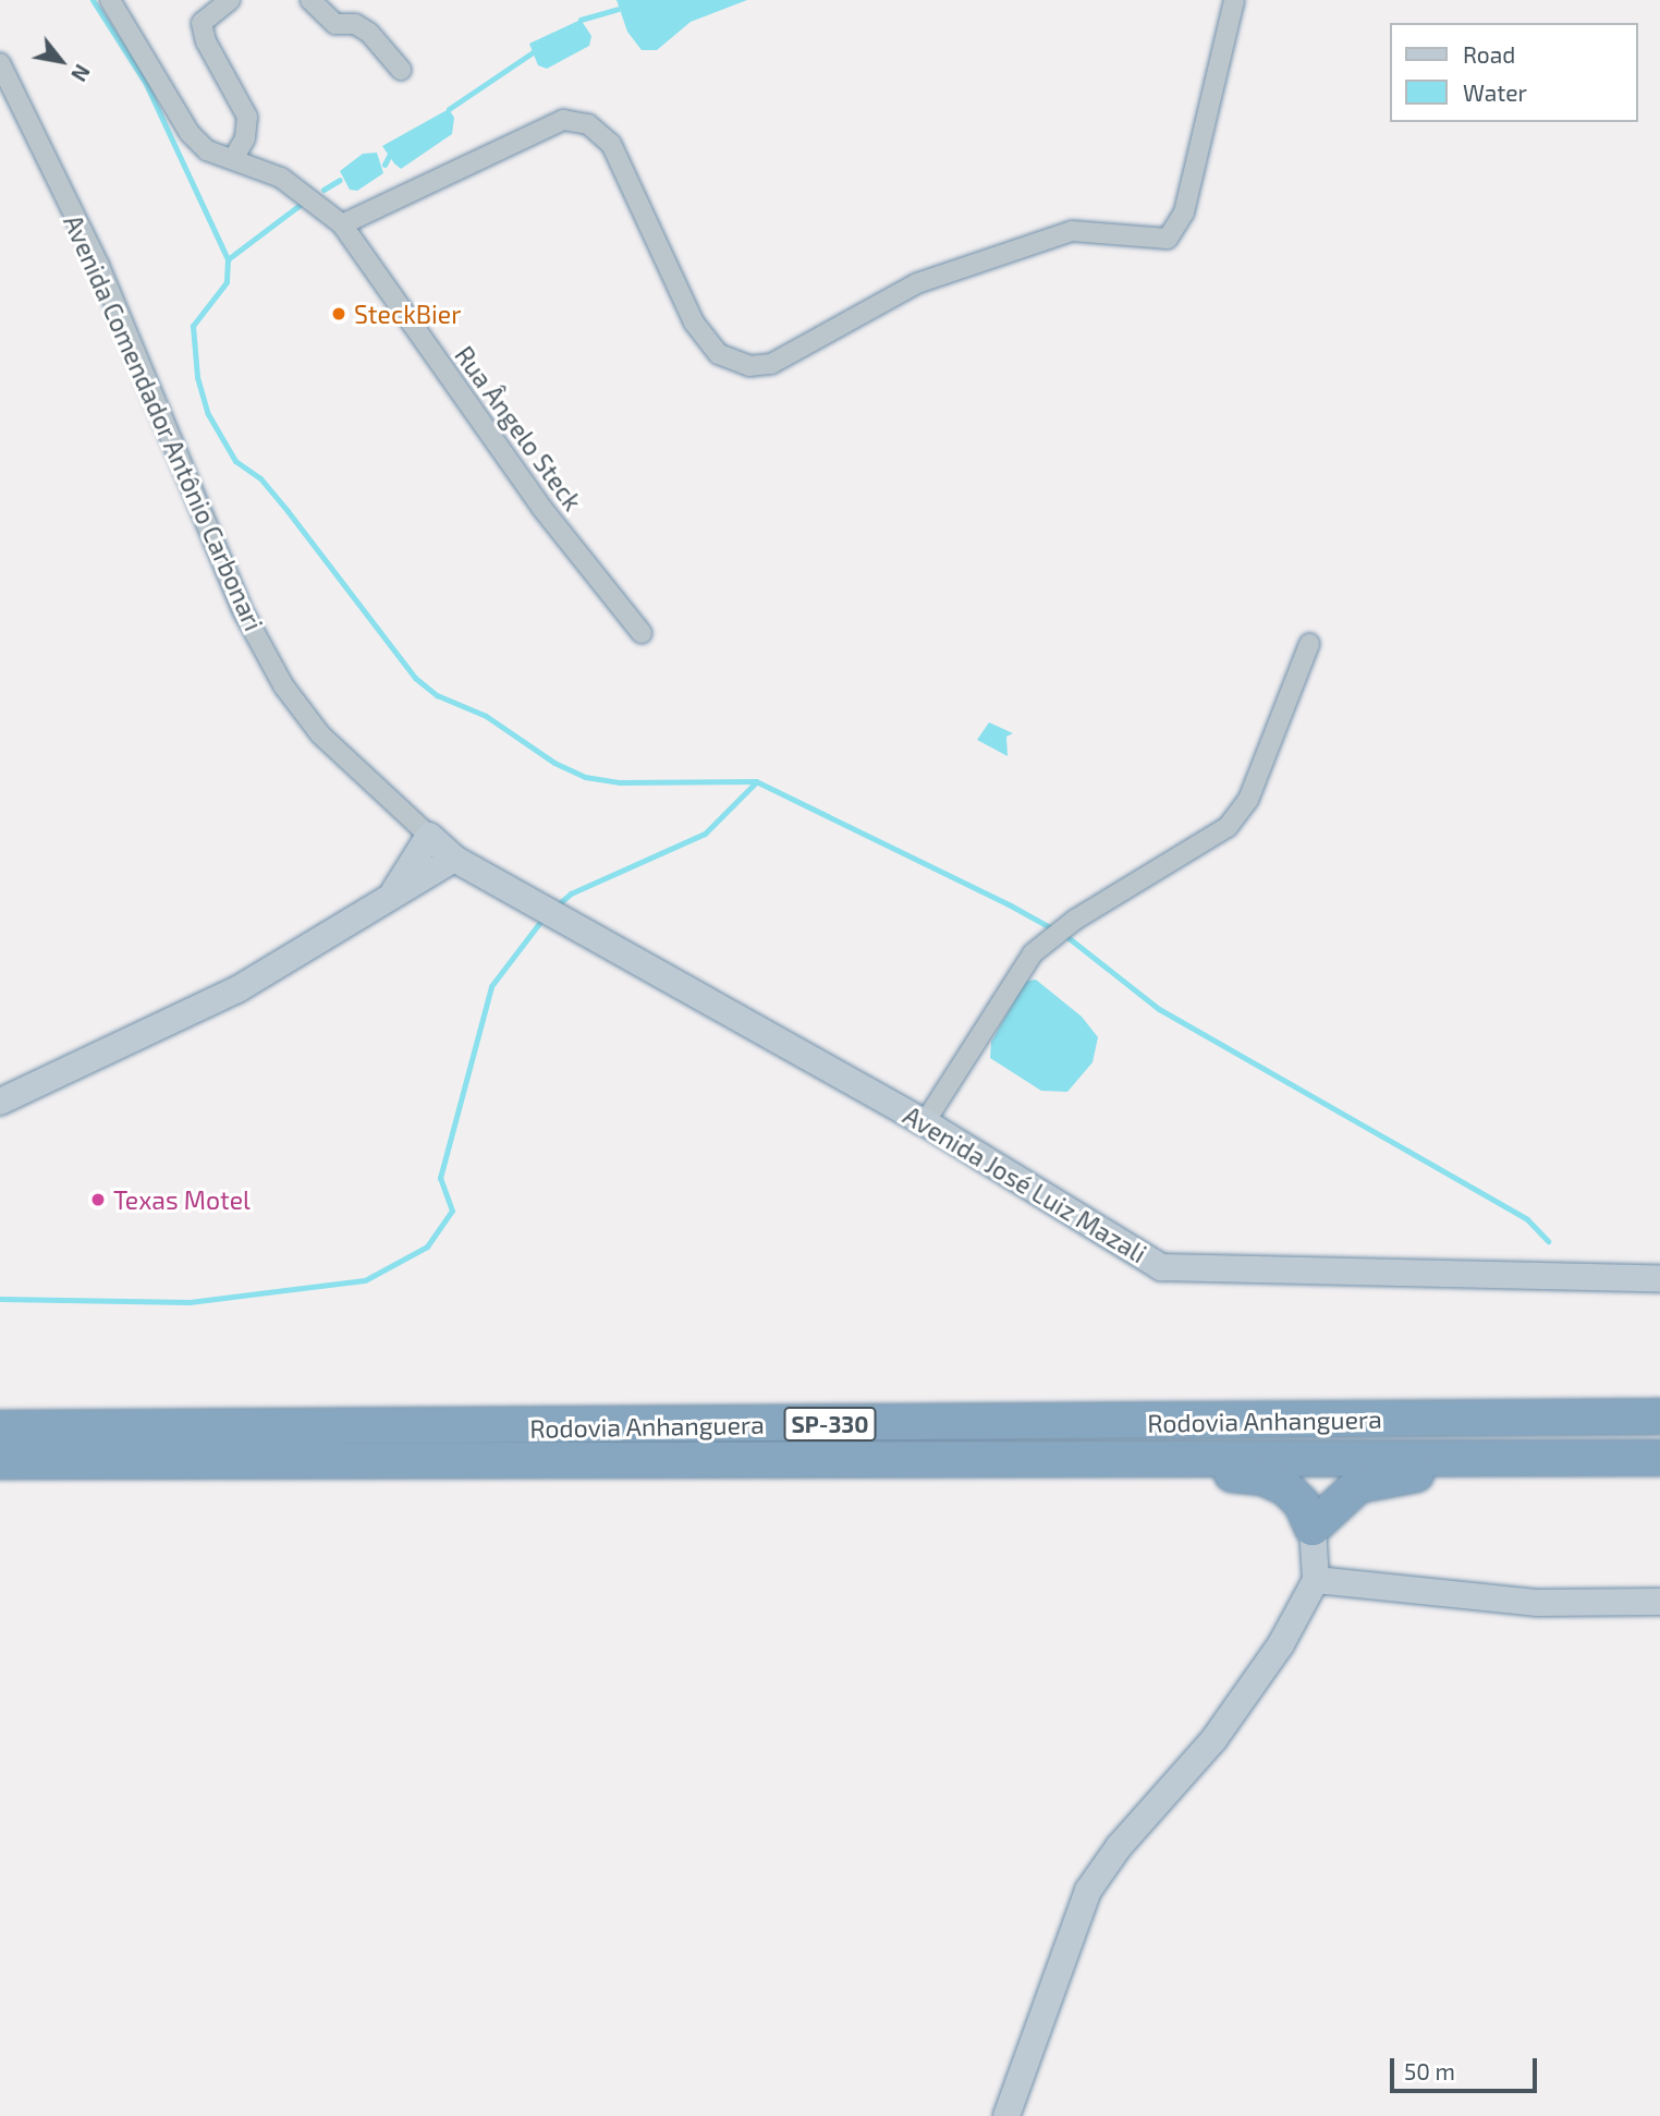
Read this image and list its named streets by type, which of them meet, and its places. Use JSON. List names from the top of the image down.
{
  "streets": {
    "highway": ["Rodovia Anhanguera", "SP-330"],
    "main road": ["Avenida Comendador Antônio Carbonari", "Avenida José Luiz Mazali"],
    "street": ["Rua Ângelo Steck"]
  },
  "crossings": [
    ["Avenida Comendador Antônio Carbonari", "Avenida José Luiz Mazali"]
  ],
  "places": ["SteckBier", "Texas Motel"],
  "legend": ["Road", "Water"],
  "scale_bar": "50 m",
  "north": "bottom right"
}
